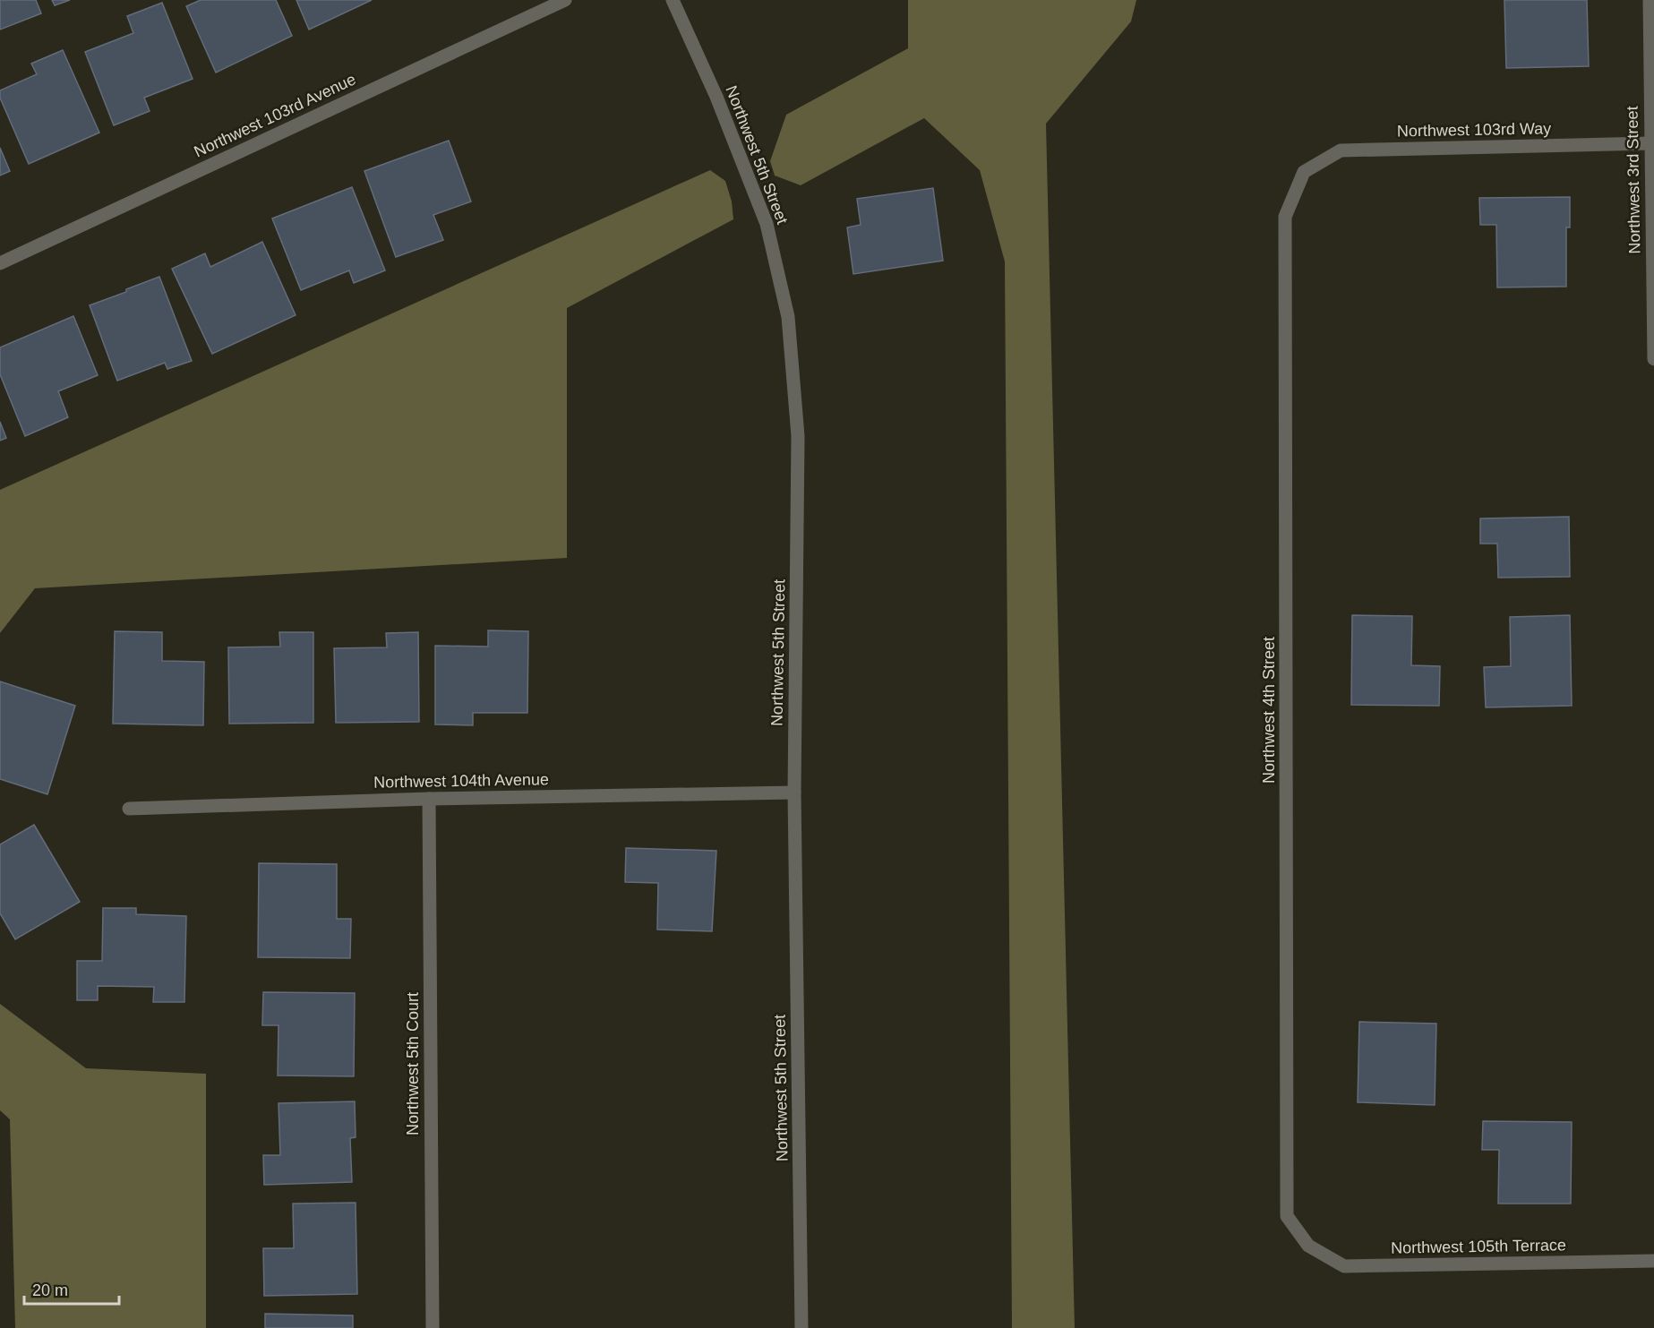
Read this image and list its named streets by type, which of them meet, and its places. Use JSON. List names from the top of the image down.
{
  "streets": {
    "street": [
      "Northwest 103rd Avenue",
      "Northwest 103rd Way",
      "Northwest 5th Street",
      "Northwest 3rd Street",
      "Northwest 4th Street",
      "Northwest 104th Avenue",
      "Northwest 5th Court",
      "Northwest 105th Terrace"
    ]
  },
  "crossings": [
    ["Northwest 103rd Way", "Northwest 3rd Street"],
    ["Northwest 103rd Way", "Northwest 4th Street"],
    ["Northwest 5th Street", "Northwest 104th Avenue"],
    ["Northwest 4th Street", "Northwest 105th Terrace"],
    ["Northwest 104th Avenue", "Northwest 5th Court"]
  ],
  "scale_bar": "20 m"
}
